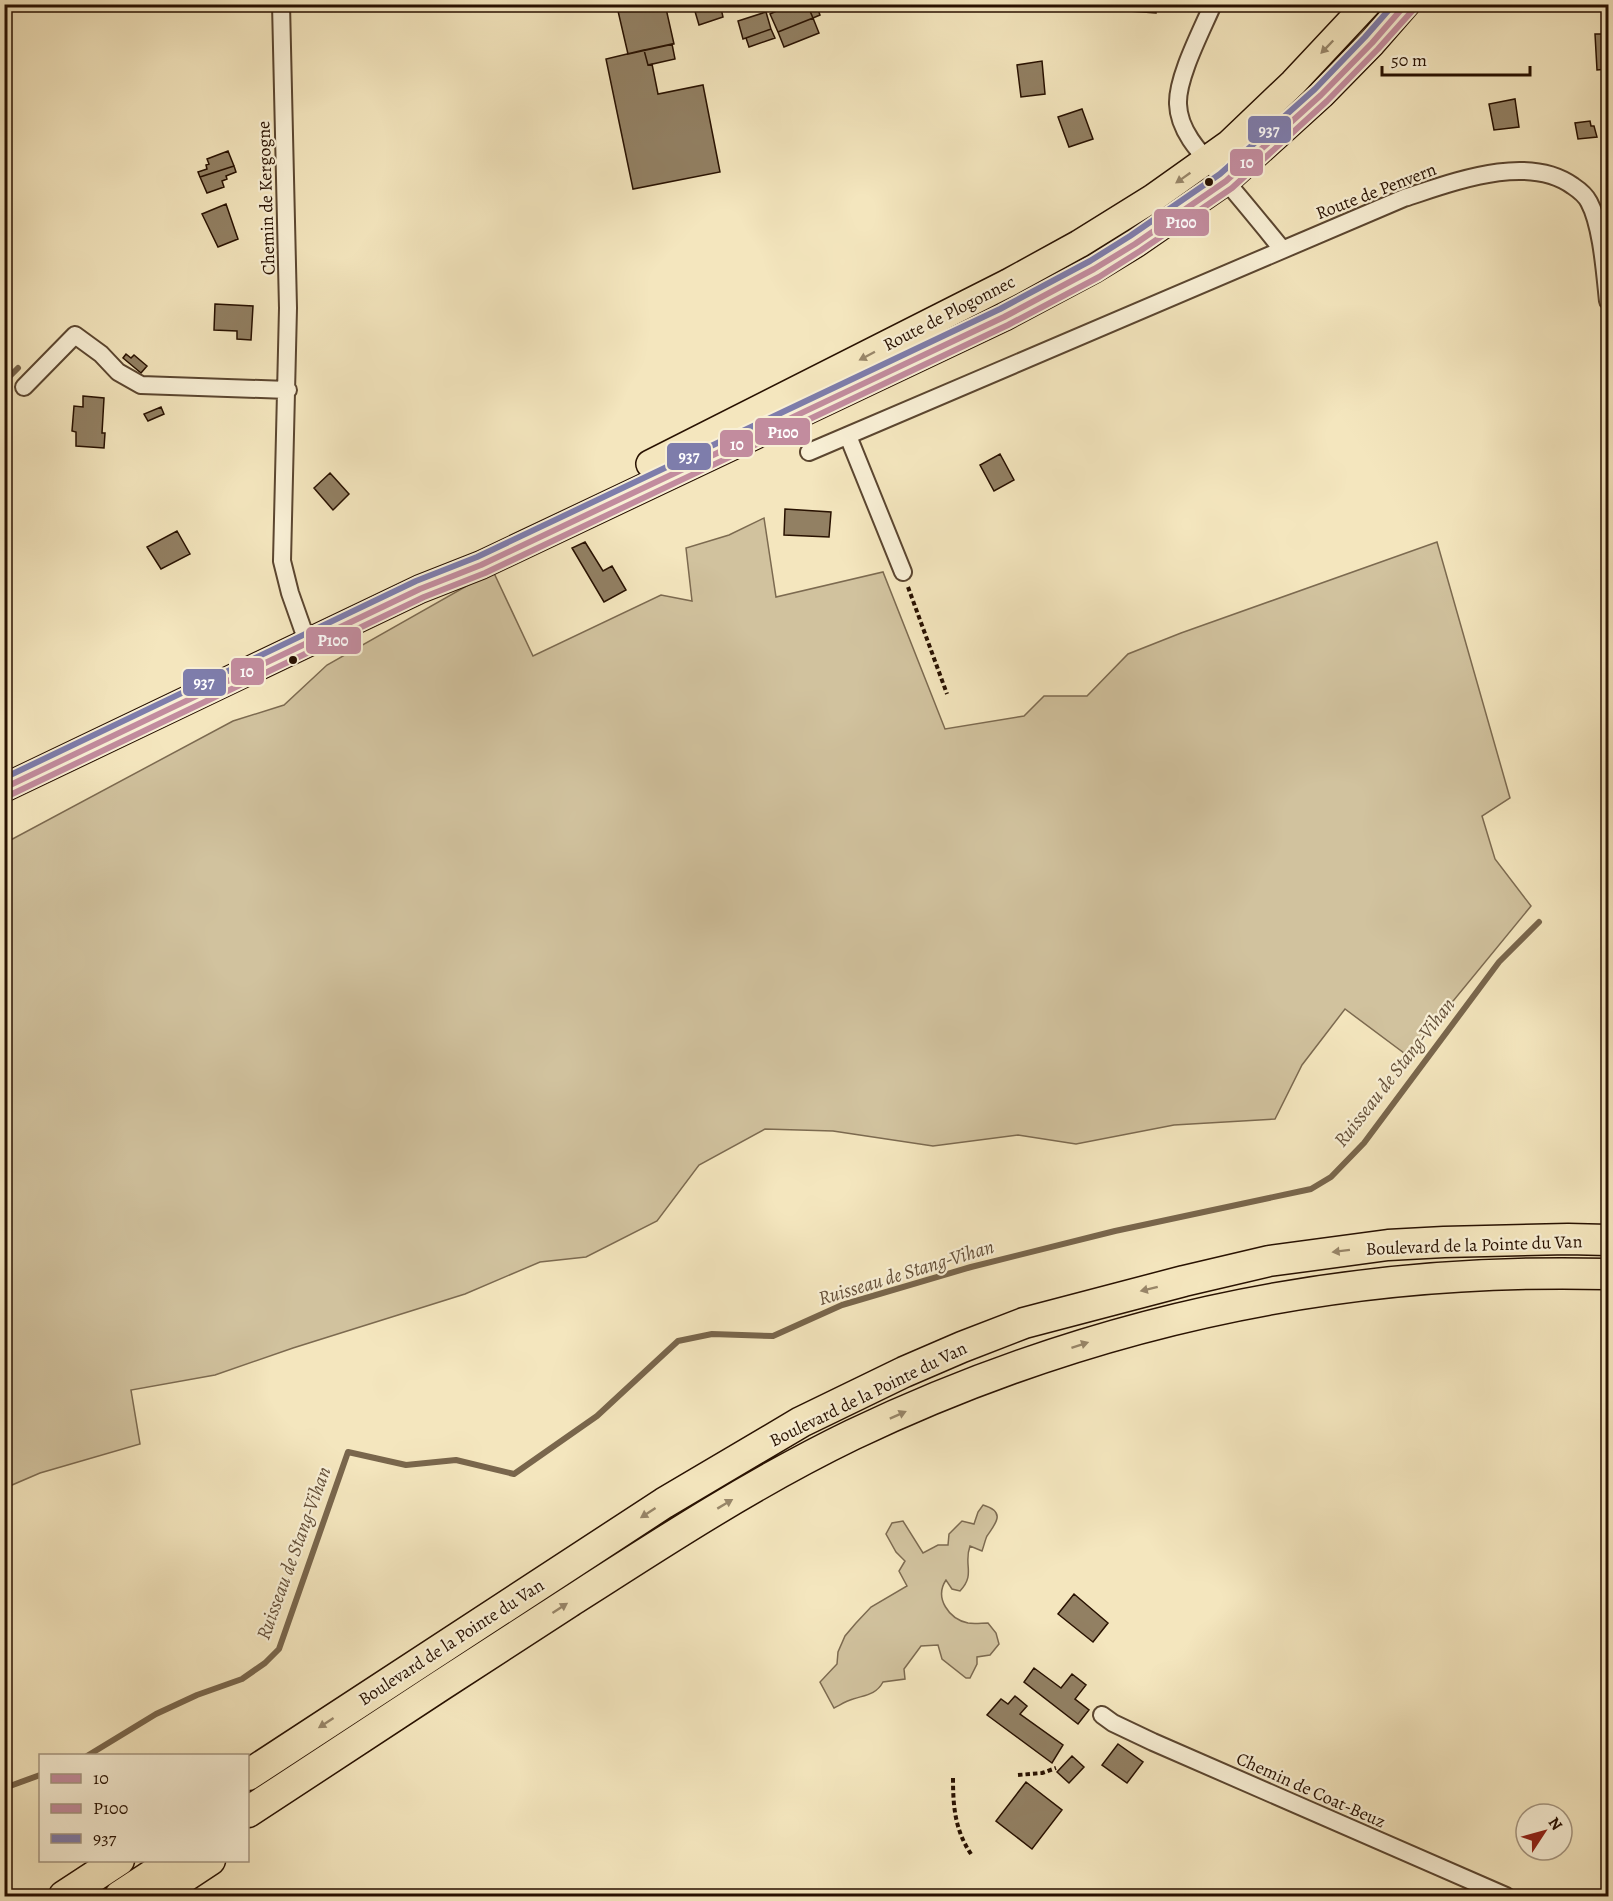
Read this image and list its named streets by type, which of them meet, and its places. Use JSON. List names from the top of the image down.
{
  "streets": {
    "highway": ["Boulevard de la Pointe du Van"],
    "main road": ["Route de Plogonnec"],
    "street": ["Route de Penvern", "Chemin de Kergogne", "Chemin de Coat-Beuz"]
  },
  "crossings": [
    ["Chemin de Kergogne", "Route de Plogonnec"]
  ],
  "water": ["Ruisseau de Stang-Vihan"],
  "lines": ["transit line 10", "transit line 937", "transit line P100"],
  "legend": ["10", "P100", "937"],
  "scale_bar": "50 m",
  "north": "top right"
}
